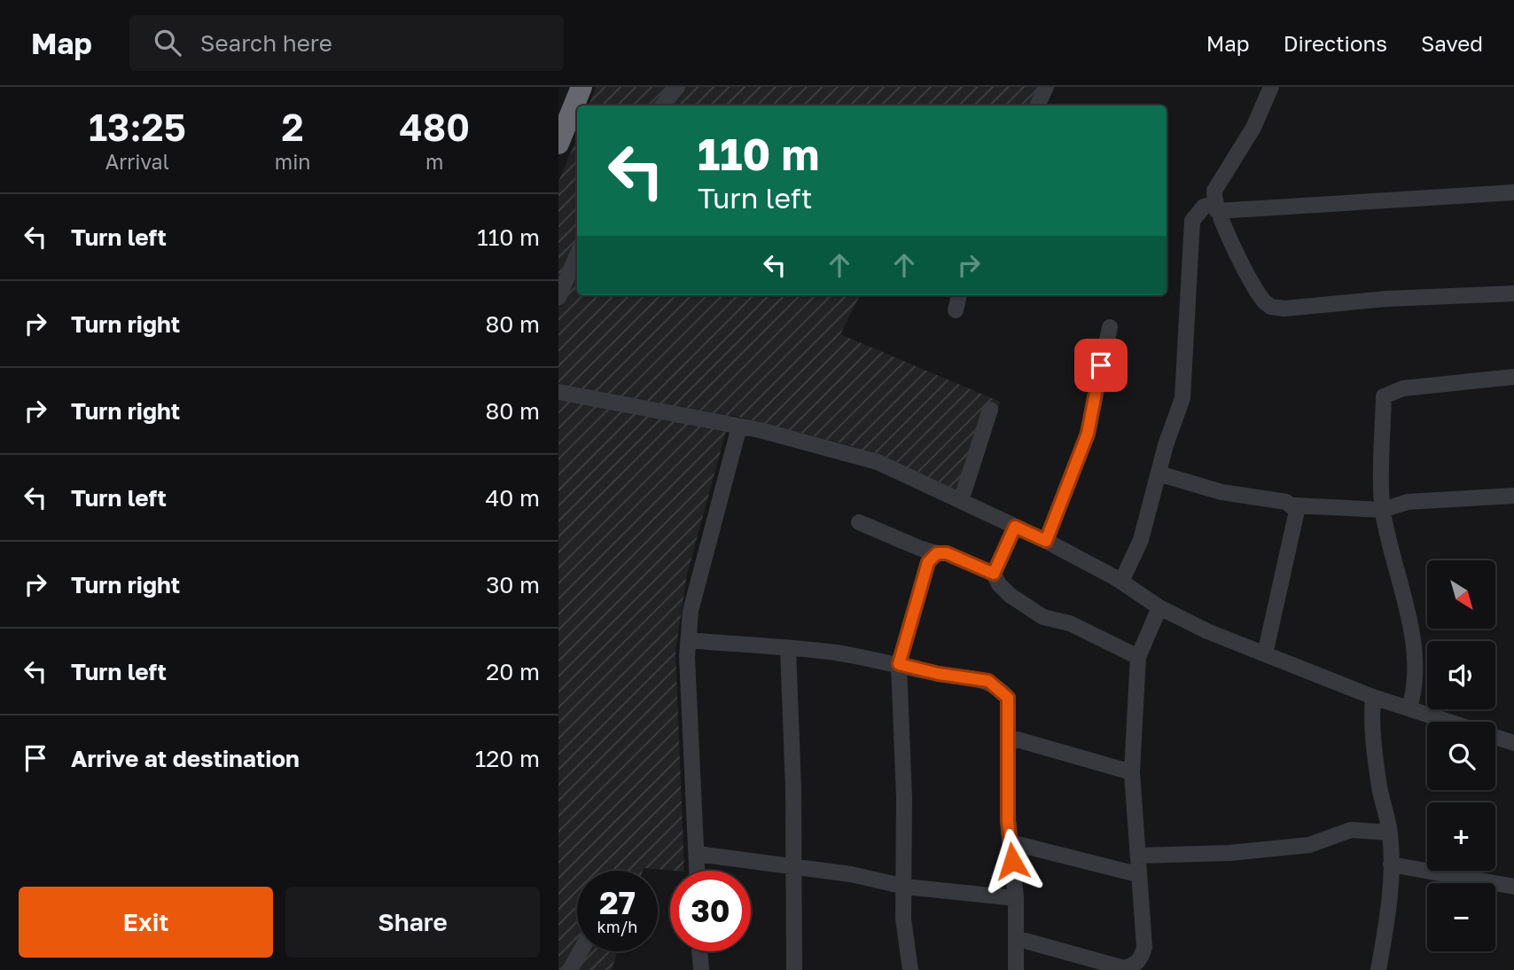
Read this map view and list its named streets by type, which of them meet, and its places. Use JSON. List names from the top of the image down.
{
  "north": "bottom right",
  "page": {
    "header": "Map",
    "search": "Search here",
    "nav": ["Map", "Directions", "Saved"],
    "eta": [
      "13:25",
      "Arrival",
      "2",
      "min",
      "480",
      "m"
    ],
    "turn": ["110 m", "Turn left"],
    "list": [
      {
        "name": "Turn left",
        "value": "110 m"
      },
      {
        "name": "Turn right",
        "value": "80 m"
      },
      {
        "name": "Turn right",
        "value": "80 m"
      },
      {
        "name": "Turn left",
        "value": "40 m"
      },
      {
        "name": "Turn right",
        "value": "30 m"
      },
      {
        "name": "Turn left",
        "value": "20 m"
      },
      {
        "name": "Arrive at destination",
        "value": "120 m"
      }
    ],
    "map_buttons": ["+", "−"],
    "speed": "27 km/h",
    "limit": "30",
    "buttons": ["Exit", "Share"]
  }
}
